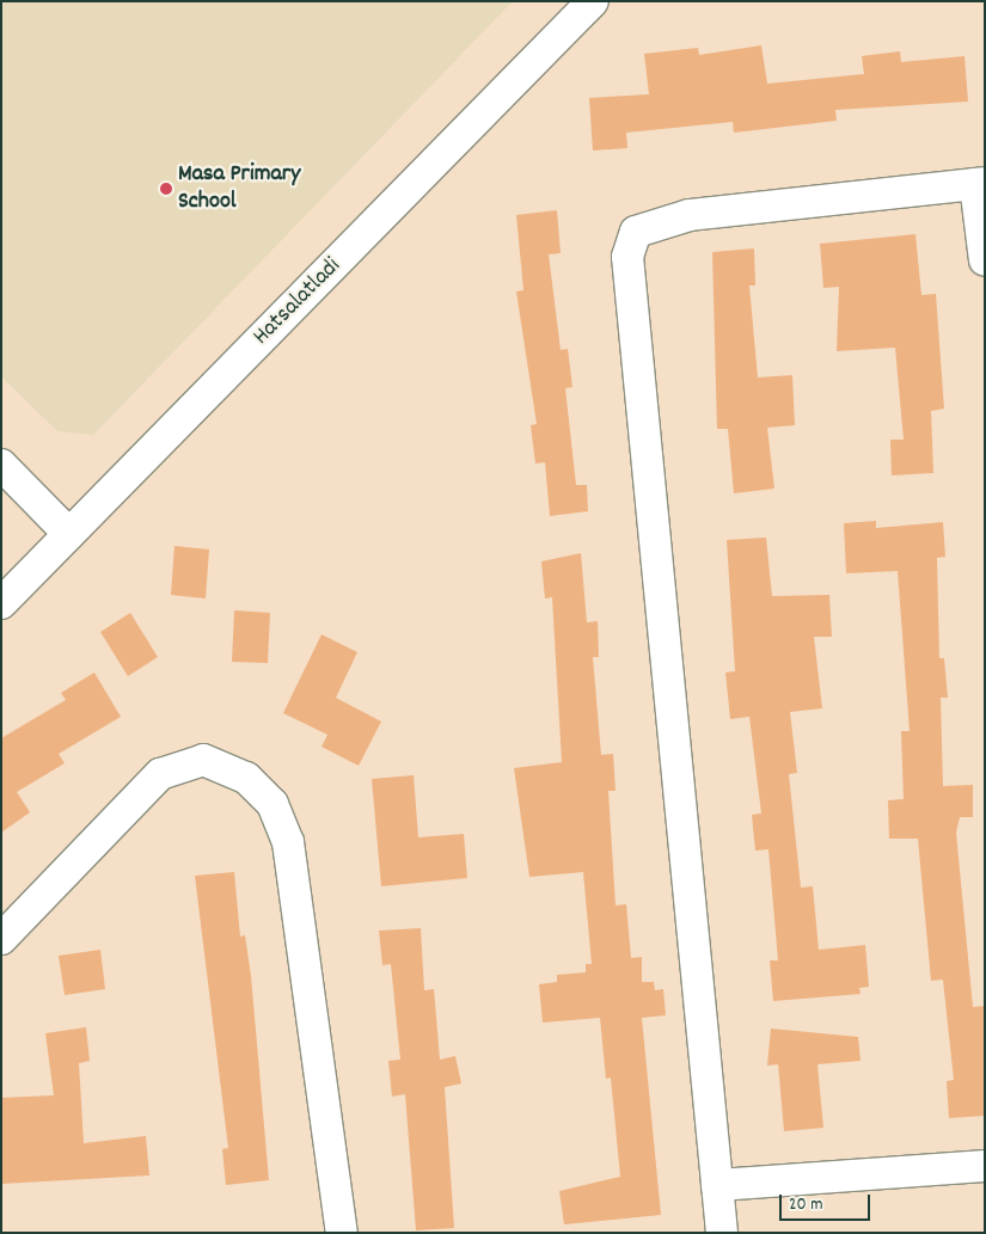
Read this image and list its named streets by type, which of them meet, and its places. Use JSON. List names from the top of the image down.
{
  "streets": {
    "street": ["Hatsalatladi"]
  },
  "places": ["Masa Primary School"],
  "scale_bar": "20 m"
}
